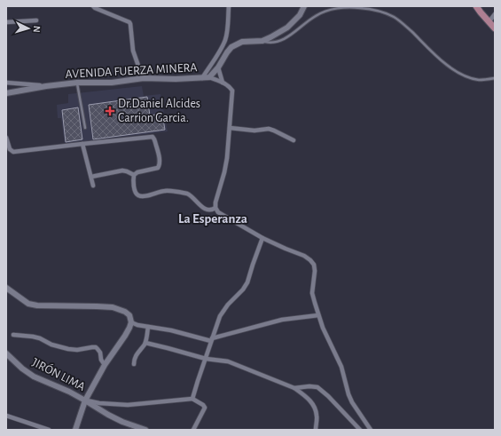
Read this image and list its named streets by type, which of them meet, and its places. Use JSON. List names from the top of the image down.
{
  "streets": {
    "street": ["AVENIDA FUERZA MINERA", "JIRÓN LIMA"]
  },
  "districts": ["La Esperanza"],
  "places": {
    "health": ["Dr.Daniel Alcides Carrion Garcia."]
  },
  "north": "right"
}
